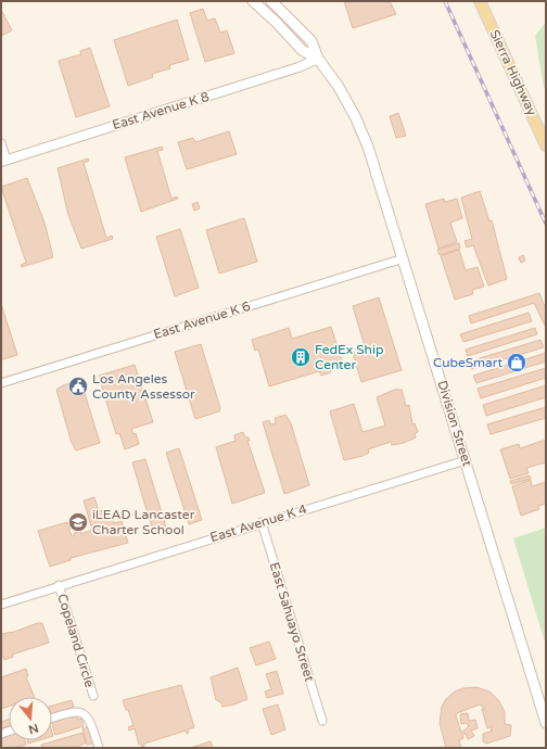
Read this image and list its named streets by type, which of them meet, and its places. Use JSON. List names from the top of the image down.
{
  "streets": {
    "main road": ["Sierra Highway", "Division Street"],
    "street": [
      "East Avenue K 8",
      "East Avenue K 6",
      "East Avenue K 4",
      "East Sahuayo Street",
      "Copeland Circle"
    ]
  },
  "crossings": [
    ["East Avenue K 8", "Division Street"],
    ["East Avenue K 6", "Division Street"],
    ["Division Street", "East Avenue K 4"],
    ["East Avenue K 4", "East Sahuayo Street"],
    ["East Avenue K 4", "Copeland Circle"]
  ],
  "places": {
    "building": ["FedEx Ship Center"],
    "shop": ["CubeSmart"],
    "public building": ["Los Angeles County Assessor"],
    "school or university": ["iLEAD Lancaster Charter School"]
  },
  "north": "bottom"
}
